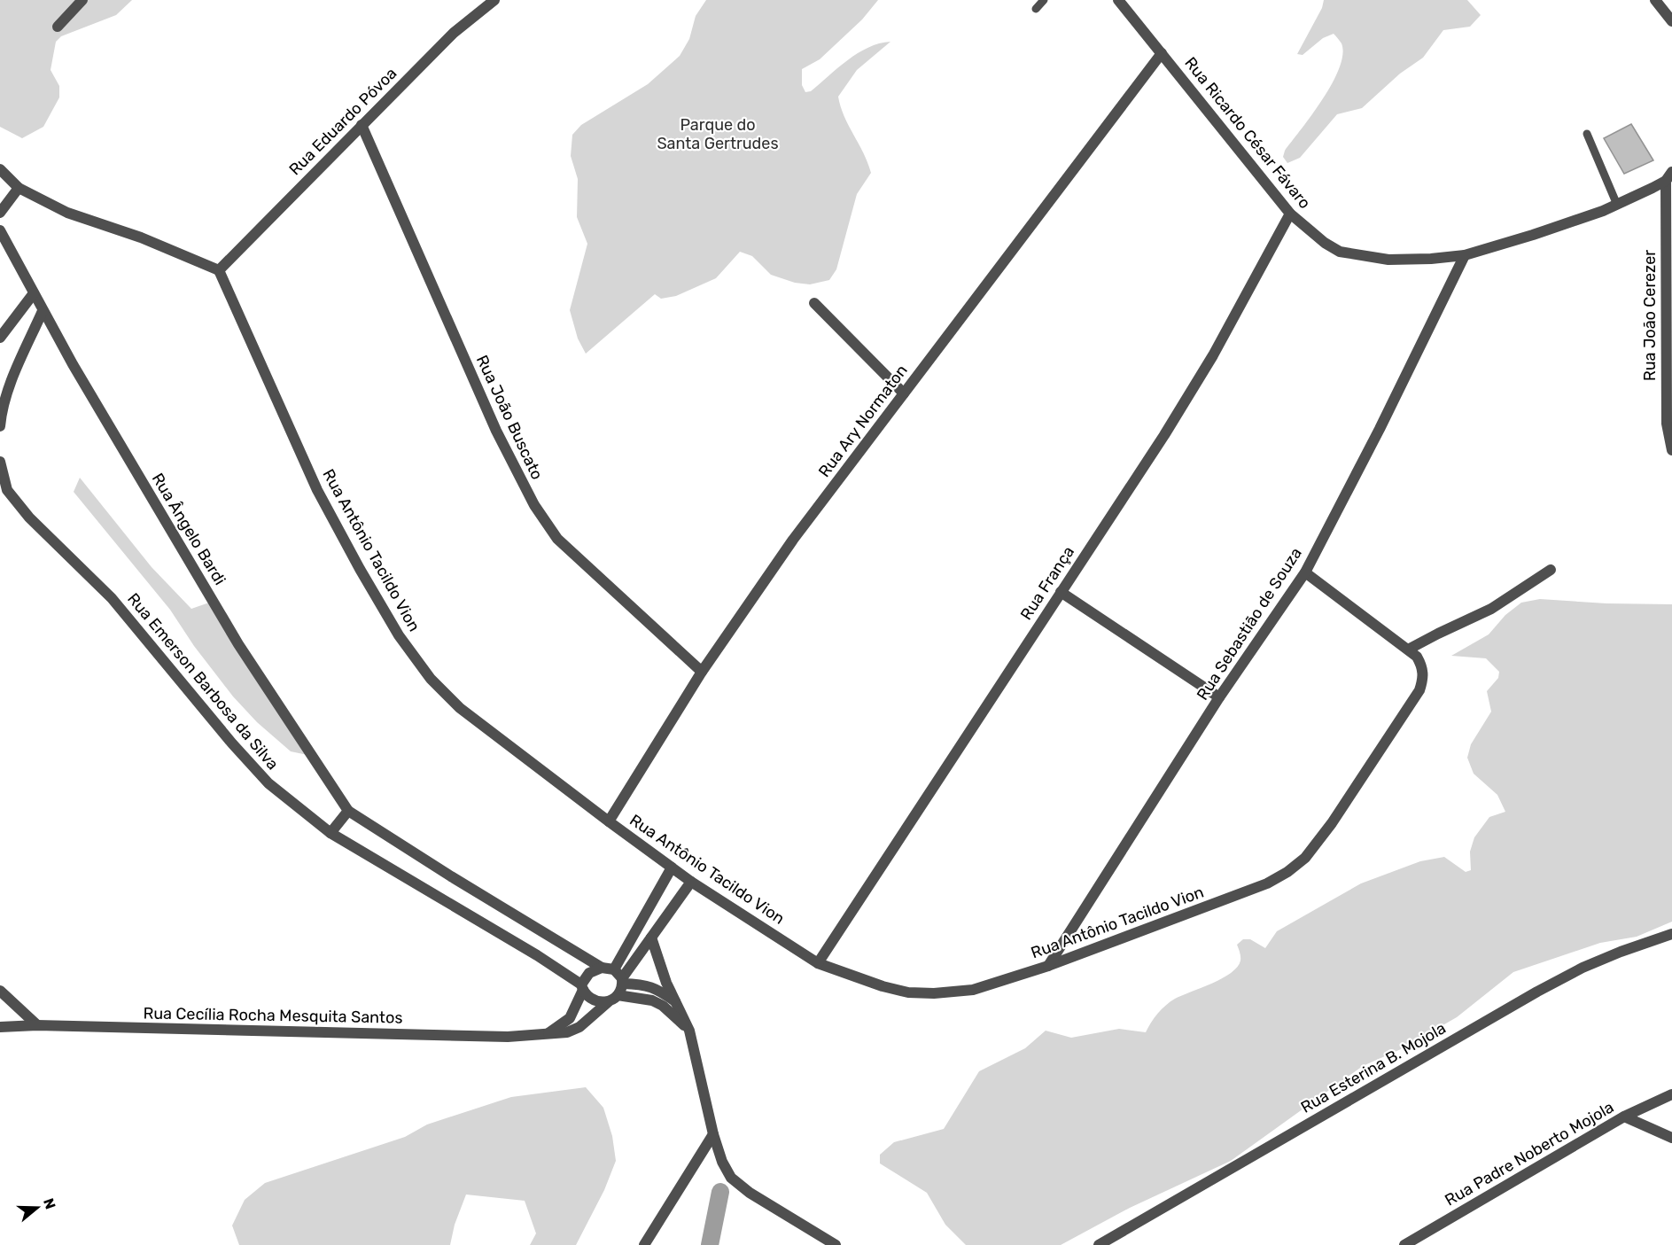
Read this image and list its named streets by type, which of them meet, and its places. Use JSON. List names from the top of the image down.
{
  "streets": {
    "street": [
      "Rua Eduardo Póvoa",
      "Rua Ricardo César Fávaro",
      "Rua João Cerezer",
      "Rua João Buscato",
      "Rua Ary Normaton",
      "Rua Ângelo Bardi",
      "Rua Antônio Tacildo Vion",
      "Rua França",
      "Rua Sebastião de Souza",
      "Rua Emerson Barbosa da Silva",
      "Rua Cecília Rocha Mesquita Santos",
      "Rua Esterina B. Mojola",
      "Rua Padre Noberto Mojola"
    ]
  },
  "crossings": [
    ["Rua Eduardo Póvoa", "Rua João Buscato"],
    ["Rua Eduardo Póvoa", "Rua Antônio Tacildo Vion"],
    ["Rua Ricardo César Fávaro", "Rua João Cerezer"],
    ["Rua Ricardo César Fávaro", "Rua Ary Normaton"],
    ["Rua Ricardo César Fávaro", "Rua França"],
    ["Rua Ricardo César Fávaro", "Rua Sebastião de Souza"],
    ["Rua João Buscato", "Rua Ary Normaton"],
    ["Rua Ary Normaton", "Rua Antônio Tacildo Vion"],
    ["Rua Antônio Tacildo Vion", "Rua França"],
    ["Rua Antônio Tacildo Vion", "Rua Sebastião de Souza"],
    ["Rua Emerson Barbosa da Silva", "Rua Cecília Rocha Mesquita Santos"]
  ],
  "parks": ["Parque do Santa Gertrudes"],
  "north": "right"
}
